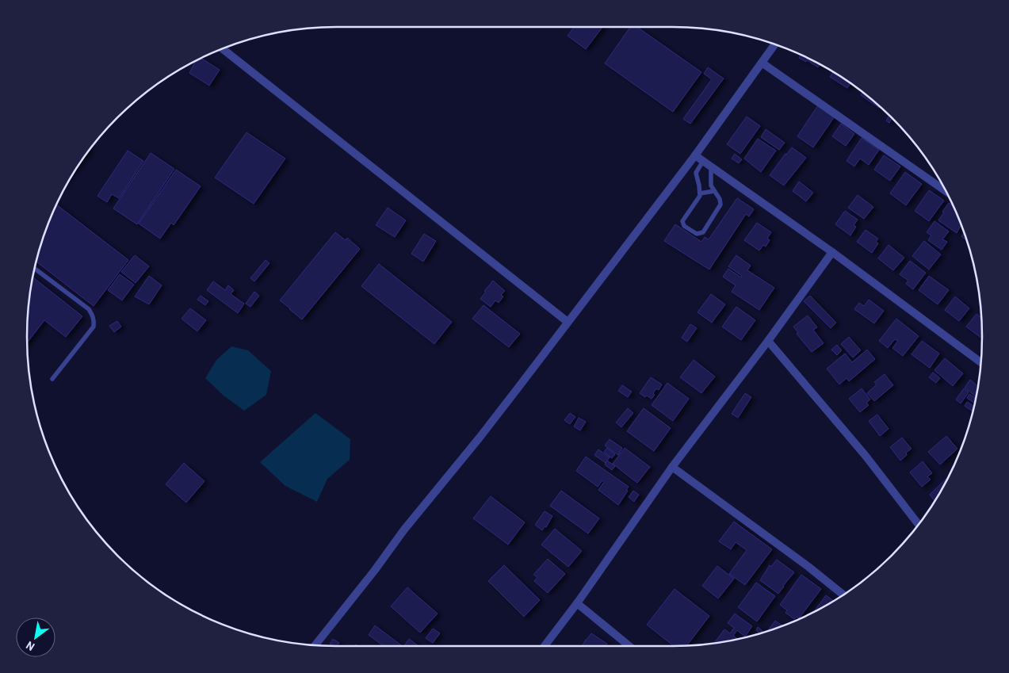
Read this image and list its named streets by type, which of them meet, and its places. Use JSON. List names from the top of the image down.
{
  "north": "bottom left"
}
